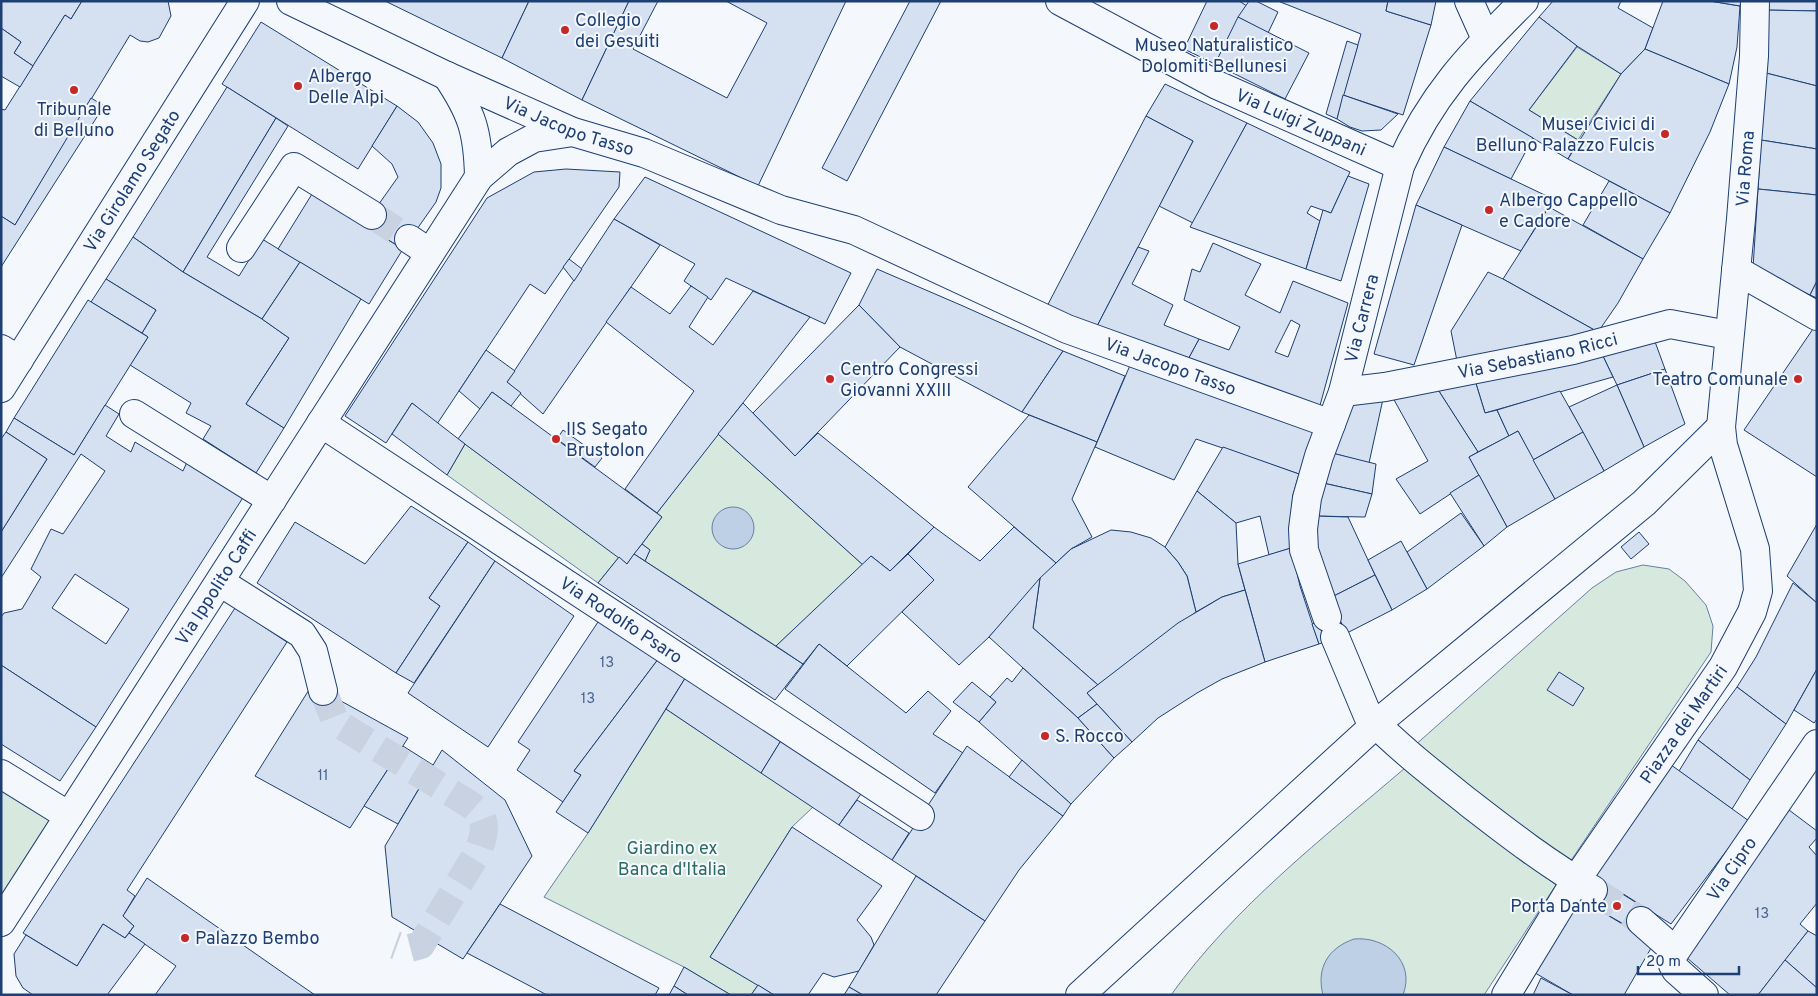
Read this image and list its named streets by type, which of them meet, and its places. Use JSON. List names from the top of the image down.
{
  "streets": {
    "street": [
      "Via Luigi Zuppani",
      "Via Jacopo Tasso",
      "Via Roma",
      "Via Girolamo Segato",
      "Via Carrera",
      "Via Sebastiano Ricci",
      "Via Ippolito Caffi",
      "Via Rodolfo Psaro",
      "Piazza dei Martiri",
      "Via Cipro"
    ]
  },
  "crossings": [
    ["Via Luigi Zuppani", "Via Carrera"],
    ["Via Jacopo Tasso", "Via Carrera"],
    ["Via Jacopo Tasso", "Via Ippolito Caffi"],
    ["Via Roma", "Via Sebastiano Ricci"],
    ["Via Roma", "Piazza dei Martiri"],
    ["Via Carrera", "Via Sebastiano Ricci"],
    ["Via Carrera", "Piazza dei Martiri"],
    ["Via Sebastiano Ricci", "Piazza dei Martiri"],
    ["Via Ippolito Caffi", "Via Rodolfo Psaro"]
  ],
  "parks": ["Giardino ex Banca d'Italia"],
  "places": [
    "Museo Naturalistico Dolomiti Bellunesi",
    "Collegio dei Gesuiti",
    "Albergo Delle Alpi",
    "Tribunale di Belluno",
    "Musei Civici di Belluno Palazzo Fulcis",
    "Albergo Cappello e Cadore",
    "Centro Congressi Giovanni XXIII",
    "Teatro Comunale",
    "IIS Segato Brustolon",
    "S. Rocco",
    "Porta Dante",
    "Palazzo Bembo"
  ],
  "house_numbers": [
    "13",
    "13",
    "11",
    "13"
  ],
  "scale_bar": "20 m"
}
